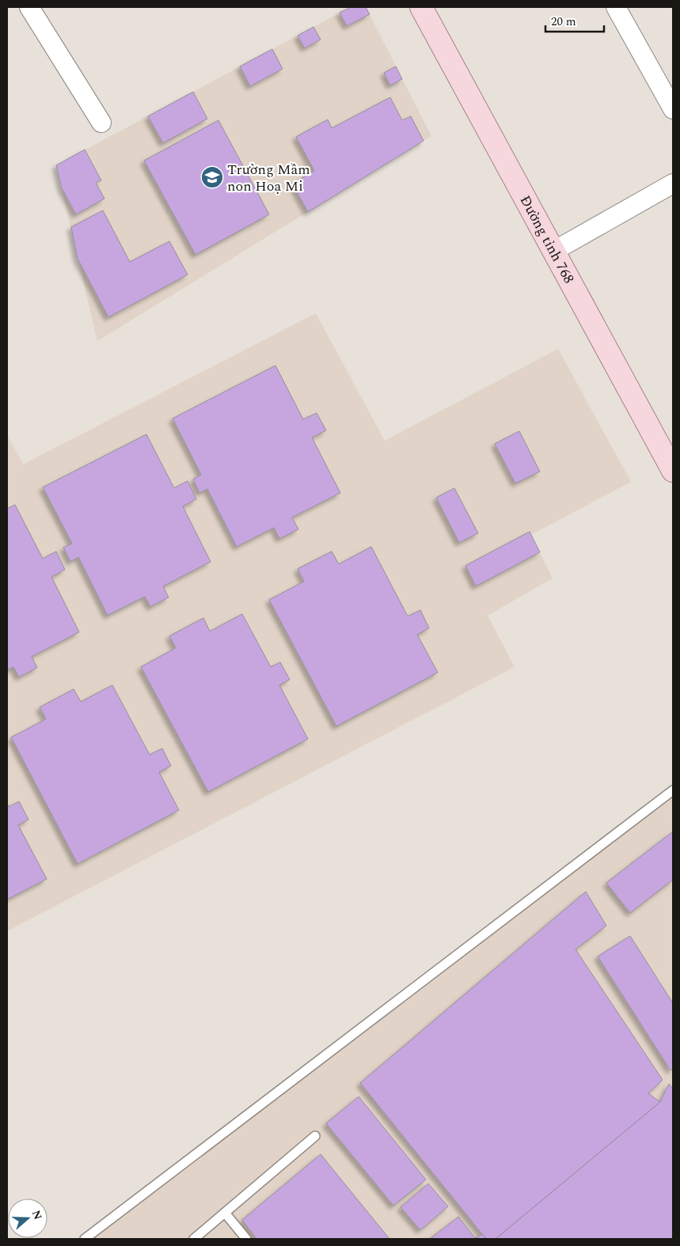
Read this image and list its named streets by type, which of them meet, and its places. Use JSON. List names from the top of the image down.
{
  "streets": {
    "main road": ["Đường tỉnh 768"]
  },
  "places": {
    "school or university": ["Trường Mầm non Hoạ Mi"]
  },
  "scale_bar": "20 m",
  "north": "right"
}
